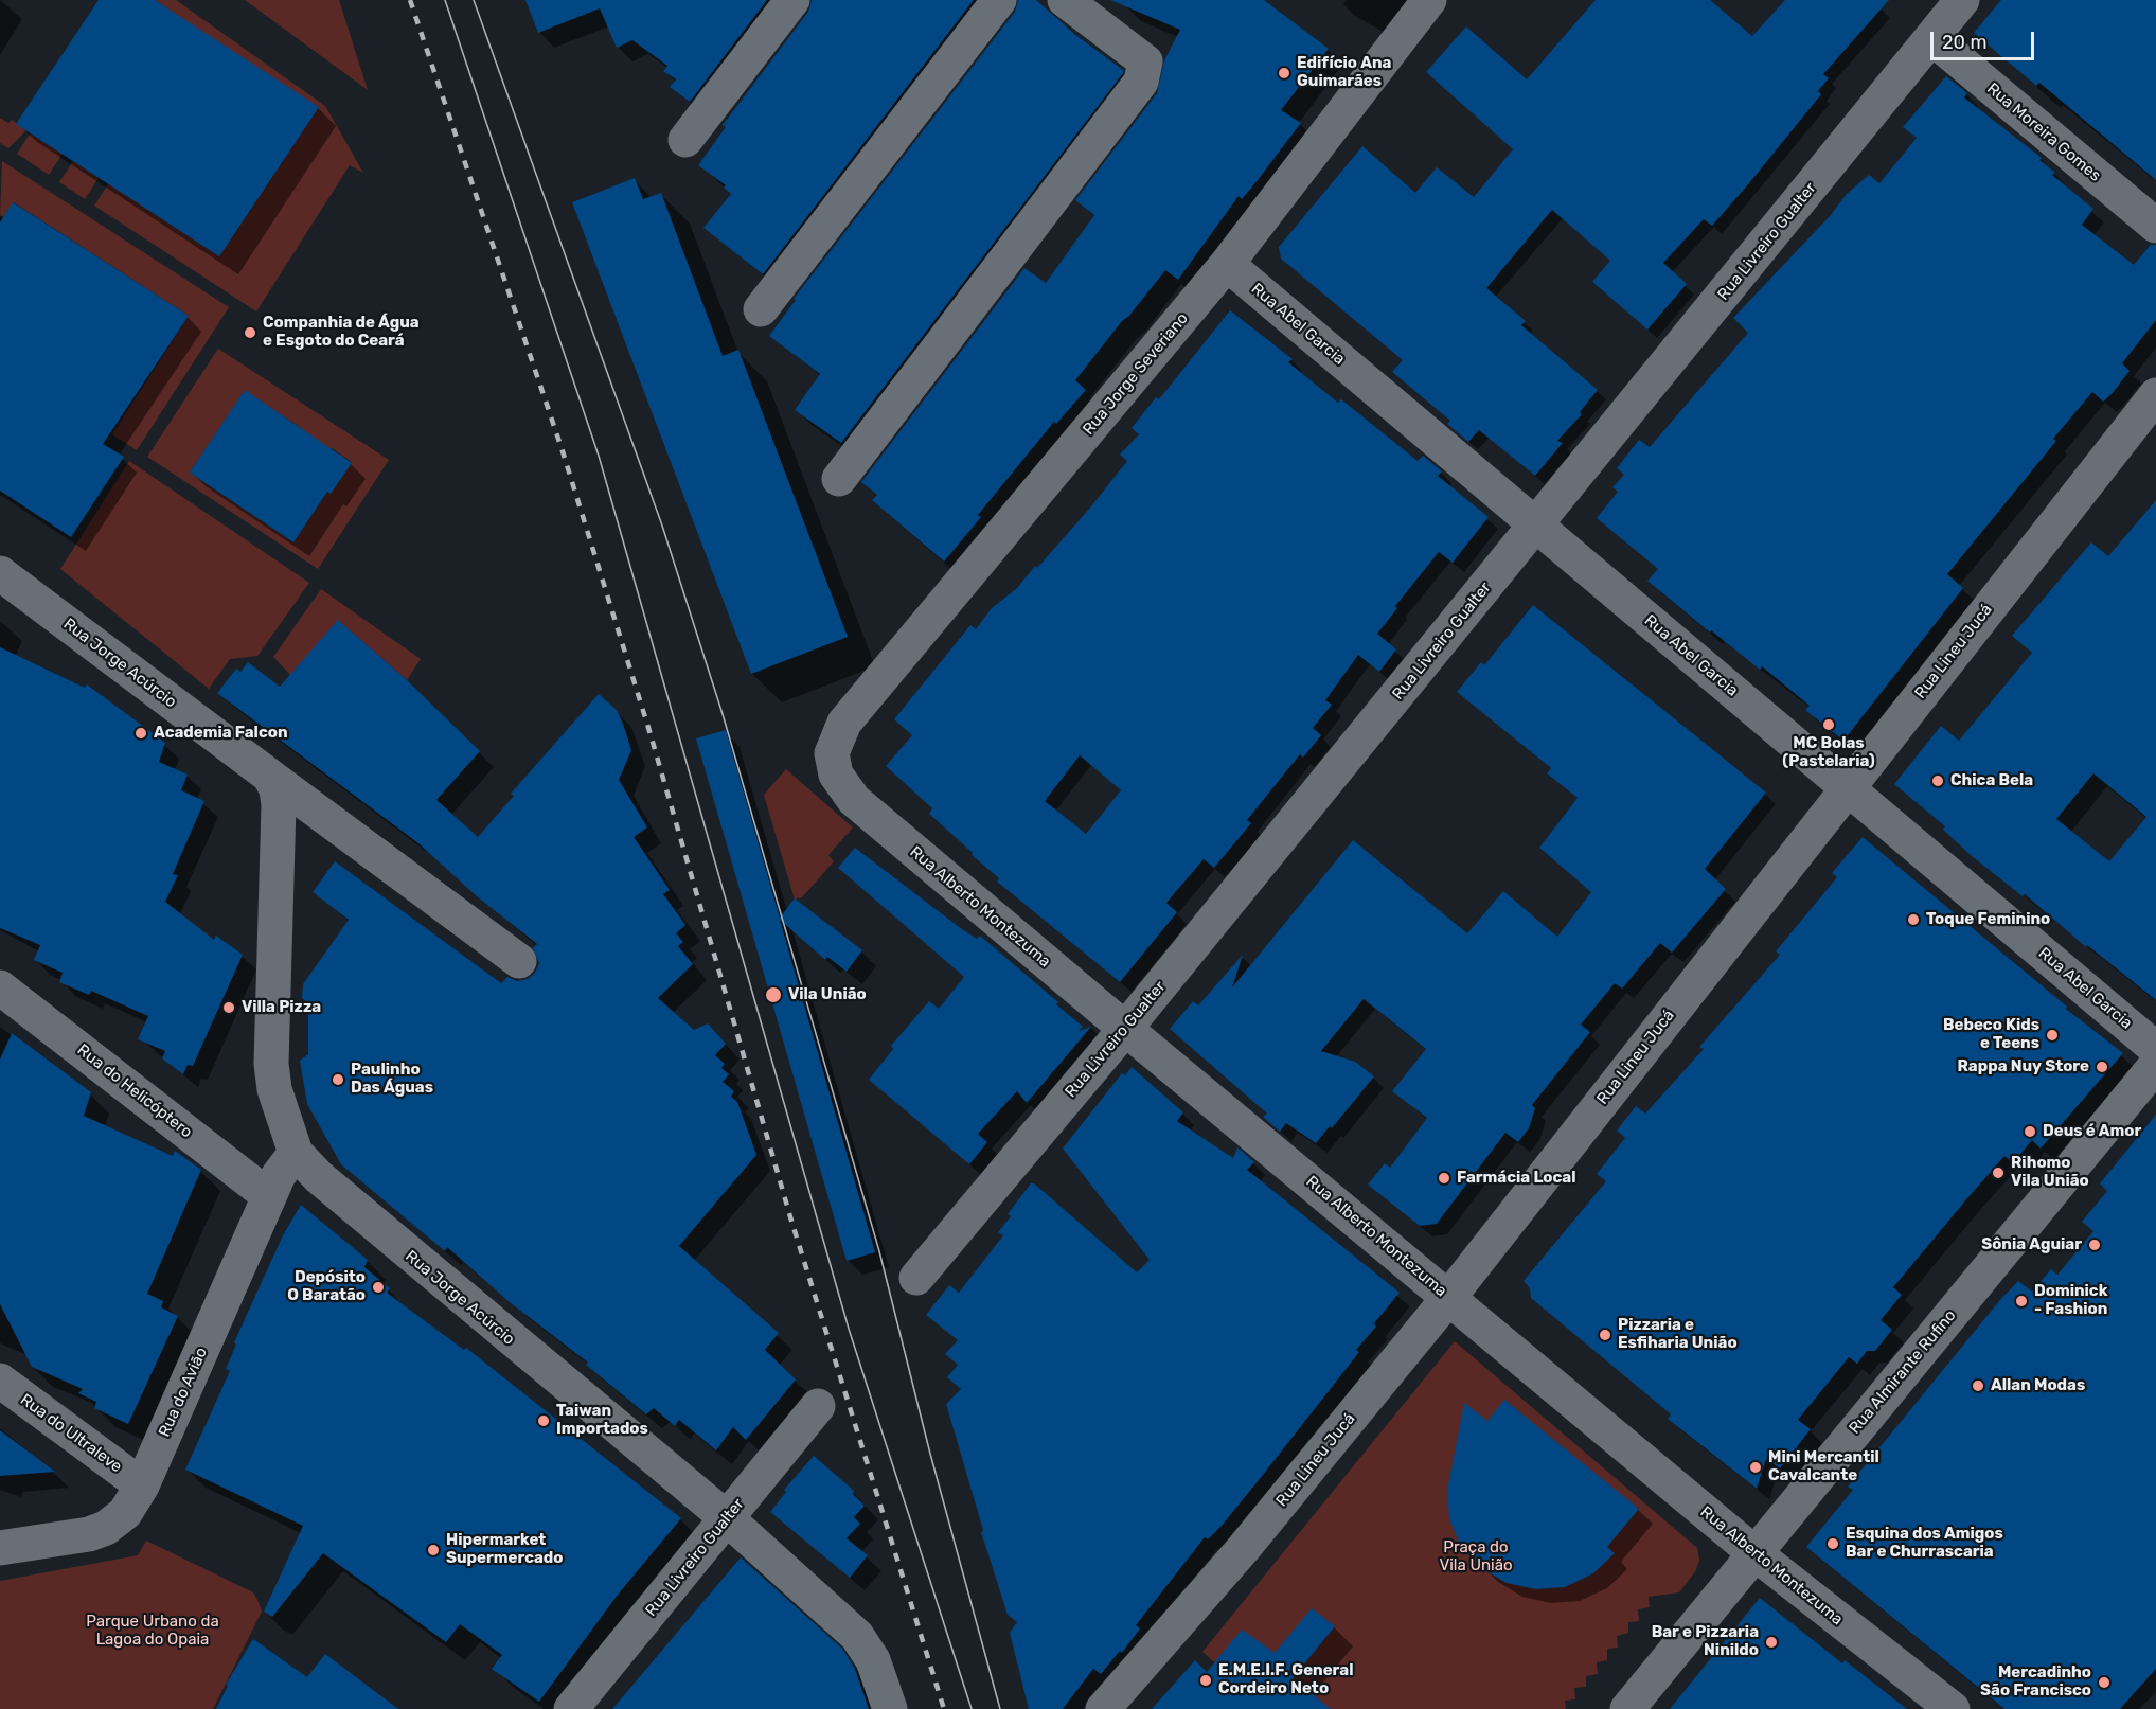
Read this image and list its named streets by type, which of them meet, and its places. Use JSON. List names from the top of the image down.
{
  "streets": {
    "street": [
      "Rua Moreira Gomes",
      "Rua Livreiro Gualter",
      "Rua Abel Garcia",
      "Rua Jorge Severiano",
      "Rua Lineu Jucá",
      "Rua Jorge Acúrcio",
      "Rua Alberto Montezuma",
      "Rua do Helicóptero",
      "Rua Almirante Rufino",
      "Rua do Avião",
      "Rua do Ultraleve"
    ]
  },
  "crossings": [
    ["Rua Moreira Gomes", "Rua Livreiro Gualter"],
    ["Rua Livreiro Gualter", "Rua Abel Garcia"],
    ["Rua Livreiro Gualter", "Rua Jorge Acúrcio"],
    ["Rua Livreiro Gualter", "Rua Alberto Montezuma"],
    ["Rua Abel Garcia", "Rua Jorge Severiano"],
    ["Rua Abel Garcia", "Rua Lineu Jucá"],
    ["Rua Jorge Severiano", "Rua Alberto Montezuma"],
    ["Rua Lineu Jucá", "Rua Alberto Montezuma"],
    ["Rua Jorge Acúrcio", "Rua do Avião"],
    ["Rua Alberto Montezuma", "Rua Almirante Rufino"],
    ["Rua do Helicóptero", "Rua do Avião"],
    ["Rua do Avião", "Rua do Ultraleve"]
  ],
  "parks": ["Praça do Vila União", "Parque Urbano da Lagoa do Opaia"],
  "places": [
    "Edifício Ana Guimarães",
    "Companhia de Água e Esgoto do Ceará",
    "MC Bolas (Pastelaria)",
    "Academia Falcon",
    "Chica Bela",
    "Toque Feminino",
    "Vila União",
    "Villa Pizza",
    "Bebeco Kids e Teens",
    "Rappa Nuy Store",
    "Paulinho Das Águas",
    "Deus é Amor",
    "Rihomo Vila União",
    "Farmácia Local",
    "Sônia Aguiar",
    "Depósito O Baratão",
    "Dominick - Fashion",
    "Pizzaria e Esfiharia União",
    "Allan Modas",
    "Taiwan Importados",
    "Mini Mercantil Cavalcante",
    "Esquina dos Amigos Bar e Churrascaria",
    "Hipermarket Supermercado",
    "Bar e Pizzaria Ninildo",
    "E.M.E.I.F. General Cordeiro Neto",
    "Mercadinho São Francisco"
  ],
  "scale_bar": "20 m"
}
